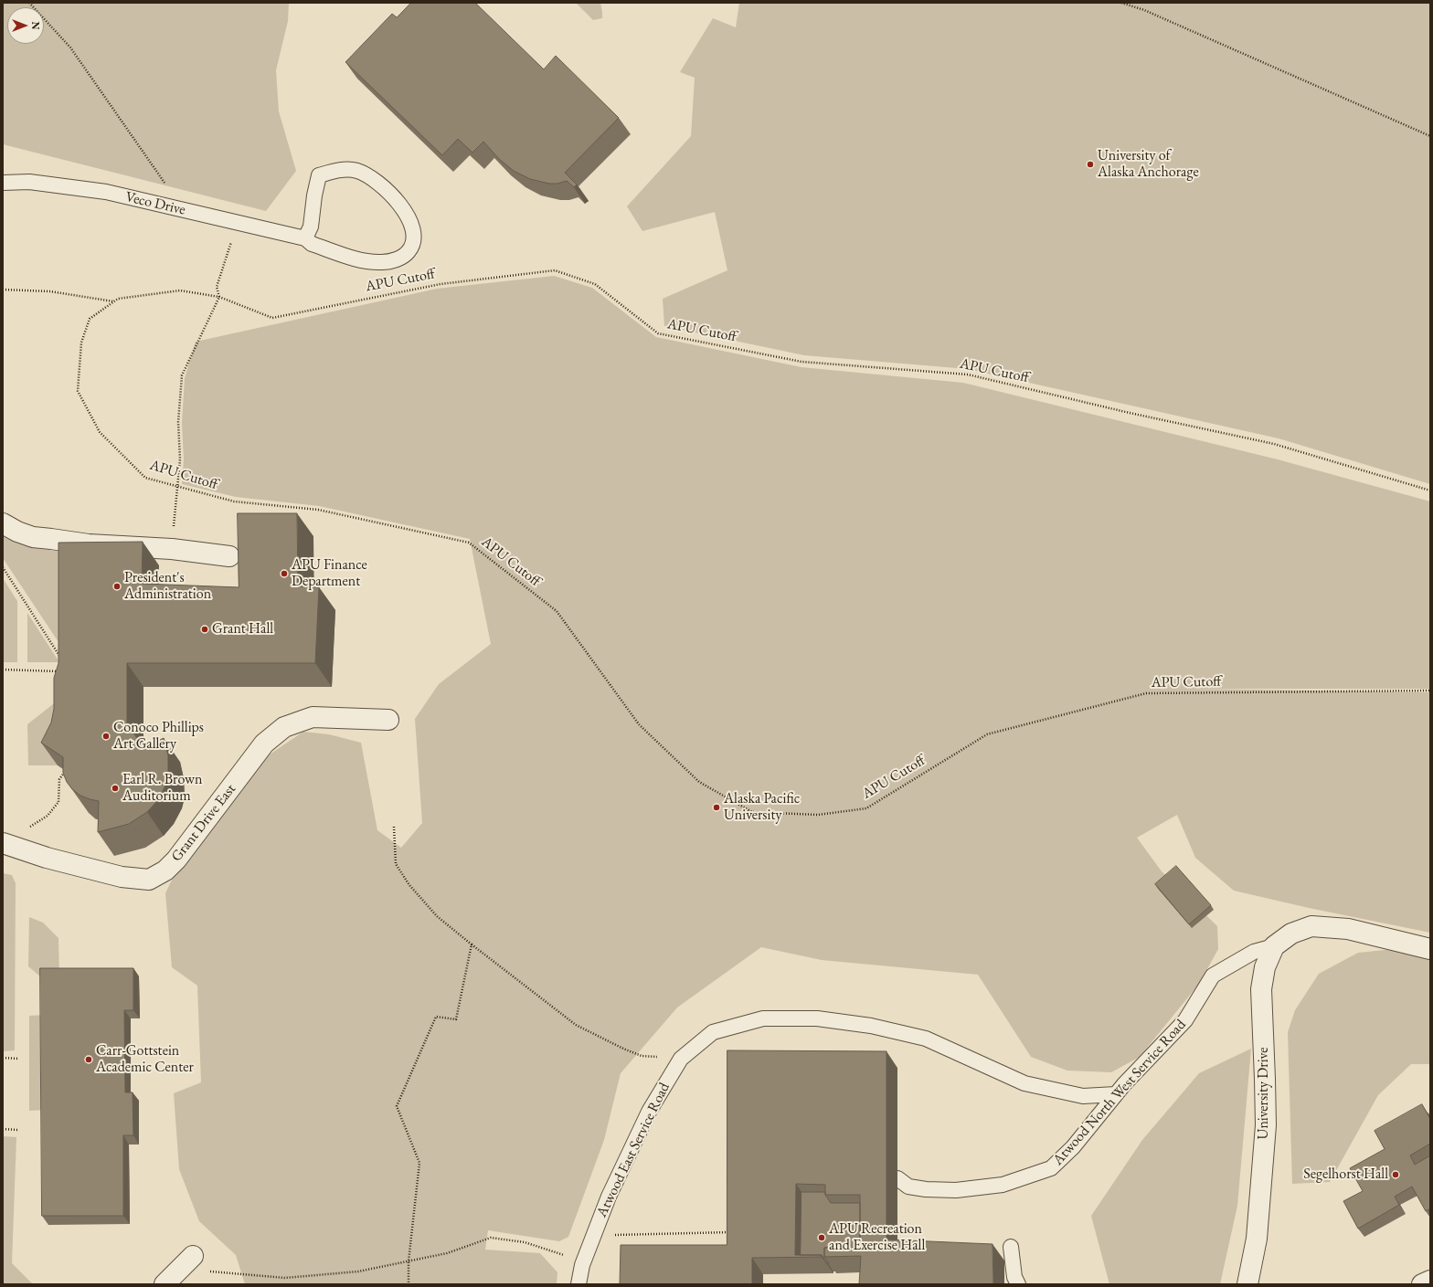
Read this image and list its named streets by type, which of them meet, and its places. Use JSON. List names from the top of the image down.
{
  "streets": {
    "street": ["Grant Drive East", "University Drive"],
    "lane": ["Veco Drive", "Atwood North West Service Road", "Atwood East Service Road"],
    "path": ["APU Cutoff"]
  },
  "crossings": [
    ["Atwood North West Service Road", "University Drive"],
    ["Atwood North West Service Road", "Atwood East Service Road"]
  ],
  "places": [
    "University of Alaska Anchorage",
    "APU Finance Department",
    "President's Administration",
    "Grant Hall",
    "Conoco Phillips Art Gallery",
    "Earl R. Brown Auditorium",
    "Alaska Pacific University",
    "Carr-Gottstein Academic Center",
    "Segelhorst Hall",
    "APU Recreation and Exercise Hall"
  ],
  "north": "right"
}
